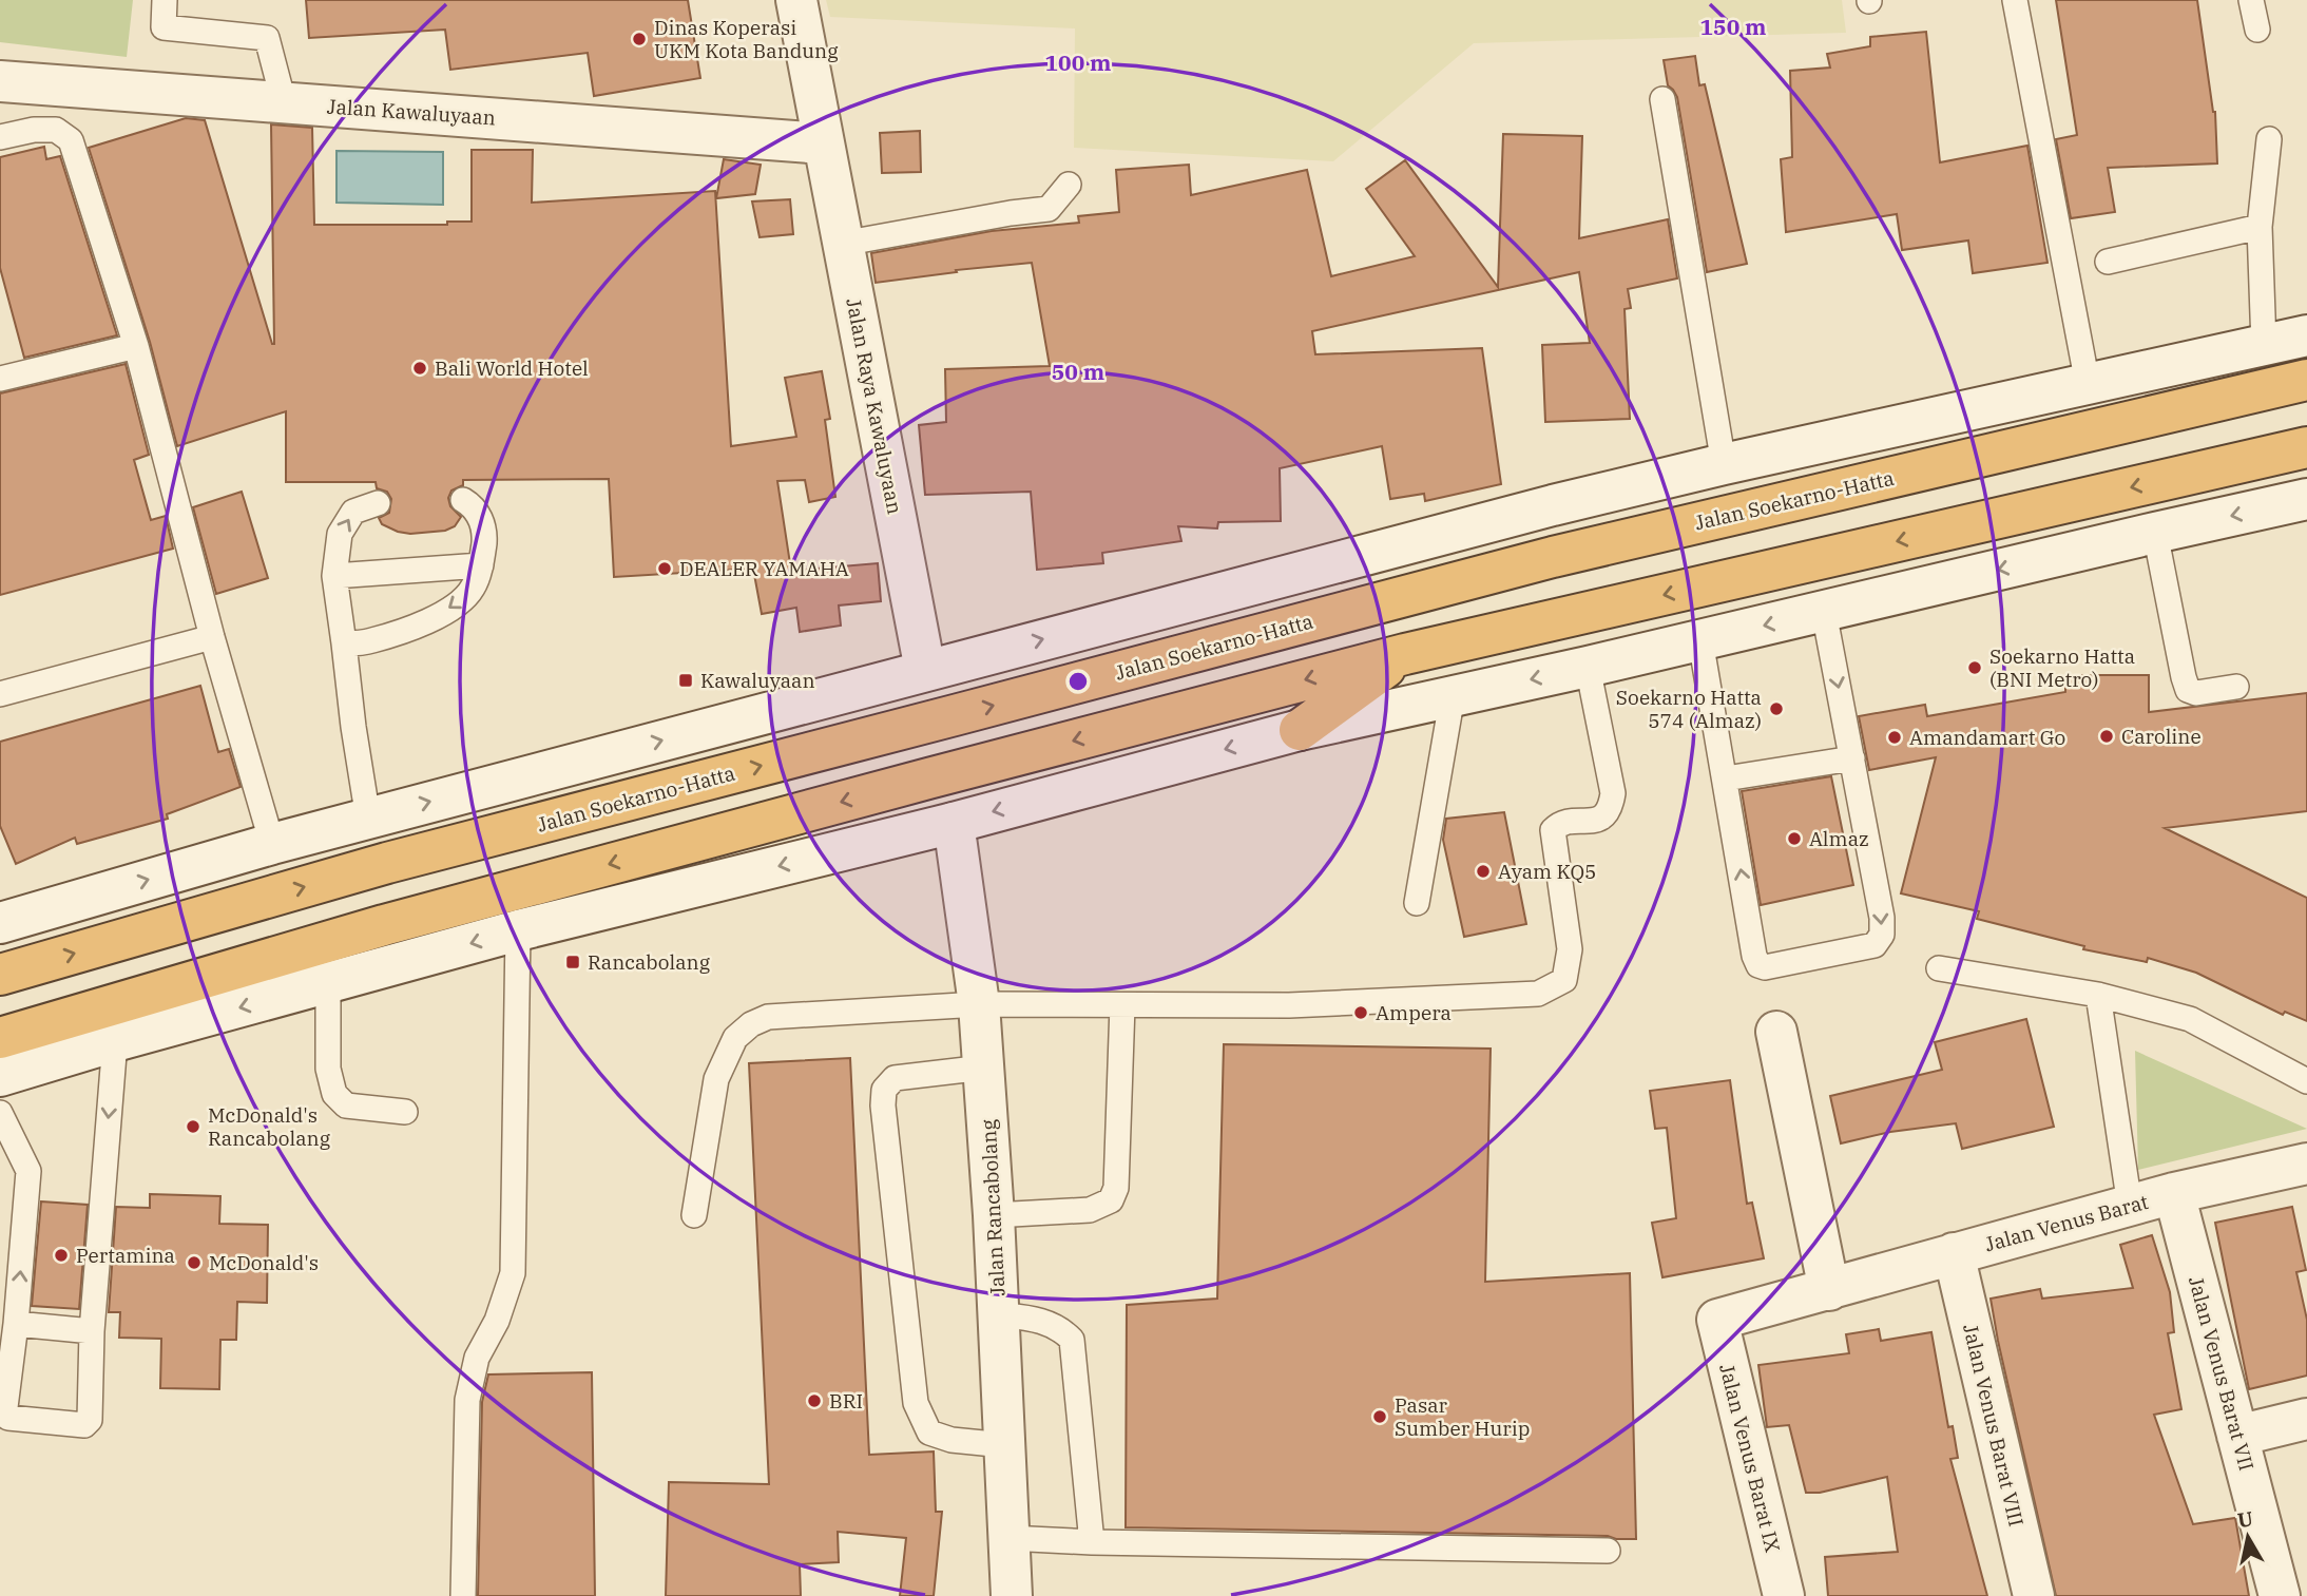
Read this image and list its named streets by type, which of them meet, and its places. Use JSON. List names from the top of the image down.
{
  "streets": {
    "highway": ["Jalan Soekarno-Hatta"],
    "main road": [
      "Jalan Kawaluyaan",
      "Jalan Raya Kawaluyaan",
      "Jalan Rancabolang",
      "Jalan Venus Barat",
      "Jalan Venus Barat VII",
      "Jalan Venus Barat VIII",
      "Jalan Venus Barat IX"
    ]
  },
  "crossings": [
    ["Jalan Kawaluyaan", "Jalan Raya Kawaluyaan"],
    ["Jalan Venus Barat", "Jalan Venus Barat VII"],
    ["Jalan Venus Barat", "Jalan Venus Barat VIII"],
    ["Jalan Venus Barat", "Jalan Venus Barat IX"]
  ],
  "places": {
    "other": [
      "Dinas Koperasi UKM Kota Bandung",
      "Bali World Hotel",
      "DEALER YAMAHA",
      "Soekarno Hatta (BNI Metro)",
      "Soekarno Hatta 574 (Almaz)",
      "Caroline",
      "Amandamart Go",
      "Almaz",
      "Ayam KQ5",
      "Ampera",
      "McDonald's Rancabolang",
      "Pertamina",
      "McDonald's",
      "BRI",
      "Pasar Sumber Hurip"
    ],
    "transit": ["Kawaluyaan", "Rancabolang"]
  },
  "north": "top",
  "rings": ["150 m", "100 m", "50 m"]
}
